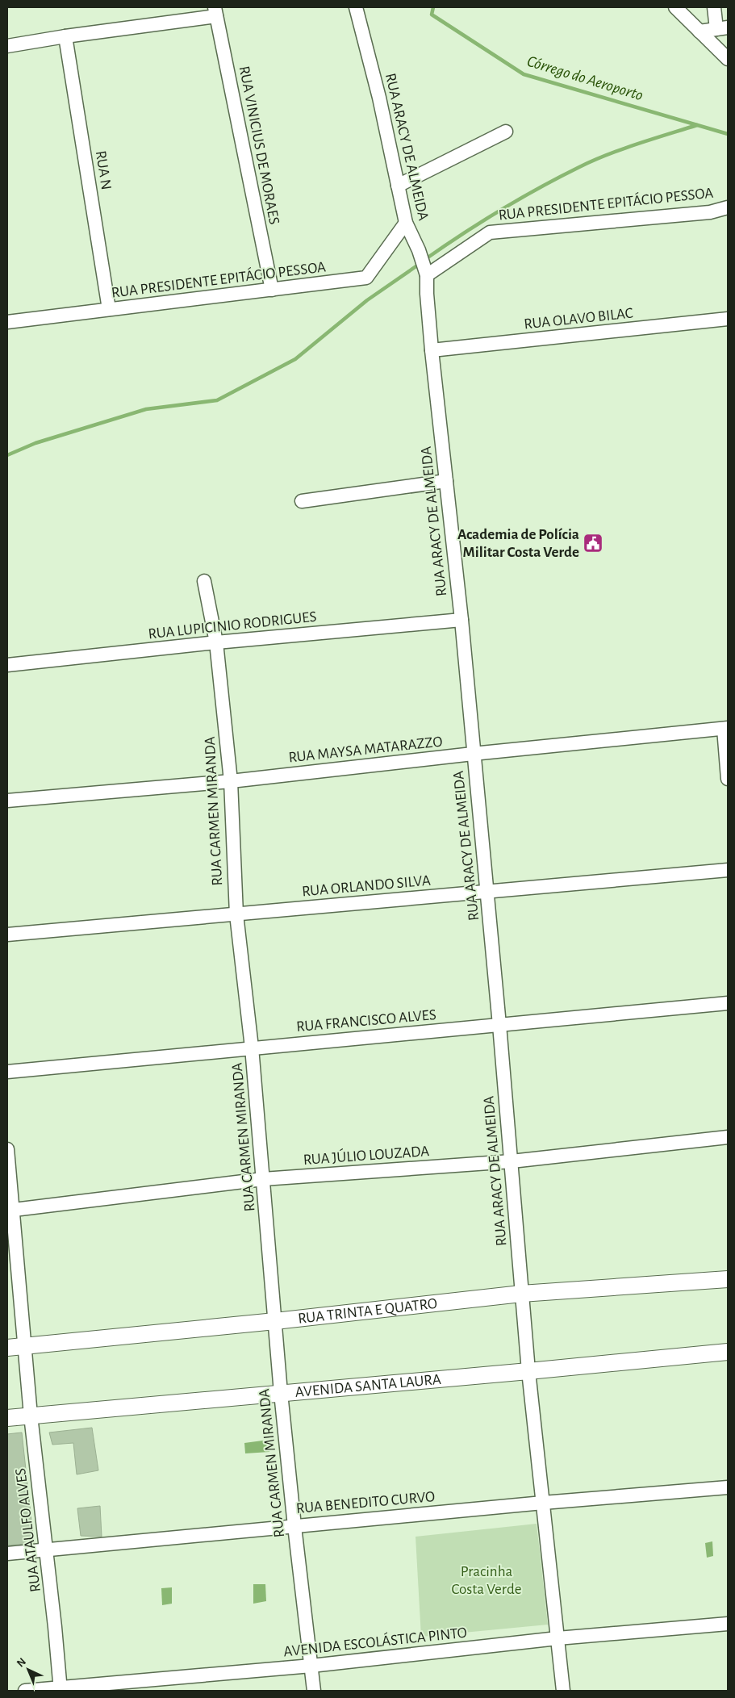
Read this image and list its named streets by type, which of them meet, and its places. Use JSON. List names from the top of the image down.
{
  "streets": {
    "street": [
      "RUA VINICIUS DE MORAES",
      "RUA ARACY DE ALMEIDA",
      "RUA N",
      "RUA PRESIDENTE EPITÁCIO PESSOA",
      "RUA OLAVO BILAC",
      "RUA LUPICINIO RODRIGUES",
      "RUA MAYSA MATARAZZO",
      "RUA CARMEN MIRANDA",
      "RUA ORLANDO SILVA",
      "RUA FRANCISCO ALVES",
      "RUA JÚLIO LOUZADA",
      "RUA TRINTA E QUATRO",
      "AVENIDA SANTA LAURA",
      "RUA BENEDITO CURVO",
      "RUA ATAULFO ALVES",
      "AVENIDA ESCOLÁSTICA PINTO"
    ]
  },
  "crossings": [
    ["RUA VINICIUS DE MORAES", "RUA PRESIDENTE EPITÁCIO PESSOA"],
    ["RUA ARACY DE ALMEIDA", "RUA PRESIDENTE EPITÁCIO PESSOA"],
    ["RUA ARACY DE ALMEIDA", "RUA OLAVO BILAC"],
    ["RUA ARACY DE ALMEIDA", "RUA LUPICINIO RODRIGUES"],
    ["RUA ARACY DE ALMEIDA", "RUA MAYSA MATARAZZO"],
    ["RUA ARACY DE ALMEIDA", "RUA ORLANDO SILVA"],
    ["RUA ARACY DE ALMEIDA", "RUA FRANCISCO ALVES"],
    ["RUA ARACY DE ALMEIDA", "RUA JÚLIO LOUZADA"],
    ["RUA ARACY DE ALMEIDA", "RUA TRINTA E QUATRO"],
    ["RUA ARACY DE ALMEIDA", "AVENIDA SANTA LAURA"],
    ["RUA ARACY DE ALMEIDA", "RUA BENEDITO CURVO"],
    ["RUA ARACY DE ALMEIDA", "AVENIDA ESCOLÁSTICA PINTO"],
    ["RUA N", "RUA PRESIDENTE EPITÁCIO PESSOA"],
    ["RUA LUPICINIO RODRIGUES", "RUA CARMEN MIRANDA"],
    ["RUA MAYSA MATARAZZO", "RUA CARMEN MIRANDA"],
    ["RUA CARMEN MIRANDA", "RUA ORLANDO SILVA"],
    ["RUA CARMEN MIRANDA", "RUA FRANCISCO ALVES"],
    ["RUA CARMEN MIRANDA", "RUA JÚLIO LOUZADA"],
    ["RUA CARMEN MIRANDA", "RUA TRINTA E QUATRO"],
    ["RUA CARMEN MIRANDA", "AVENIDA SANTA LAURA"],
    ["RUA CARMEN MIRANDA", "RUA BENEDITO CURVO"],
    ["RUA CARMEN MIRANDA", "AVENIDA ESCOLÁSTICA PINTO"],
    ["RUA JÚLIO LOUZADA", "RUA ATAULFO ALVES"],
    ["RUA TRINTA E QUATRO", "RUA ATAULFO ALVES"],
    ["AVENIDA SANTA LAURA", "RUA ATAULFO ALVES"],
    ["RUA BENEDITO CURVO", "RUA ATAULFO ALVES"],
    ["RUA ATAULFO ALVES", "AVENIDA ESCOLÁSTICA PINTO"]
  ],
  "water": ["Córrego do Aeroporto"],
  "parks": ["Pracinha Costa Verde"],
  "places": {
    "public building": ["Academia de Polícia Militar Costa Verde"]
  },
  "north": "top left"
}
